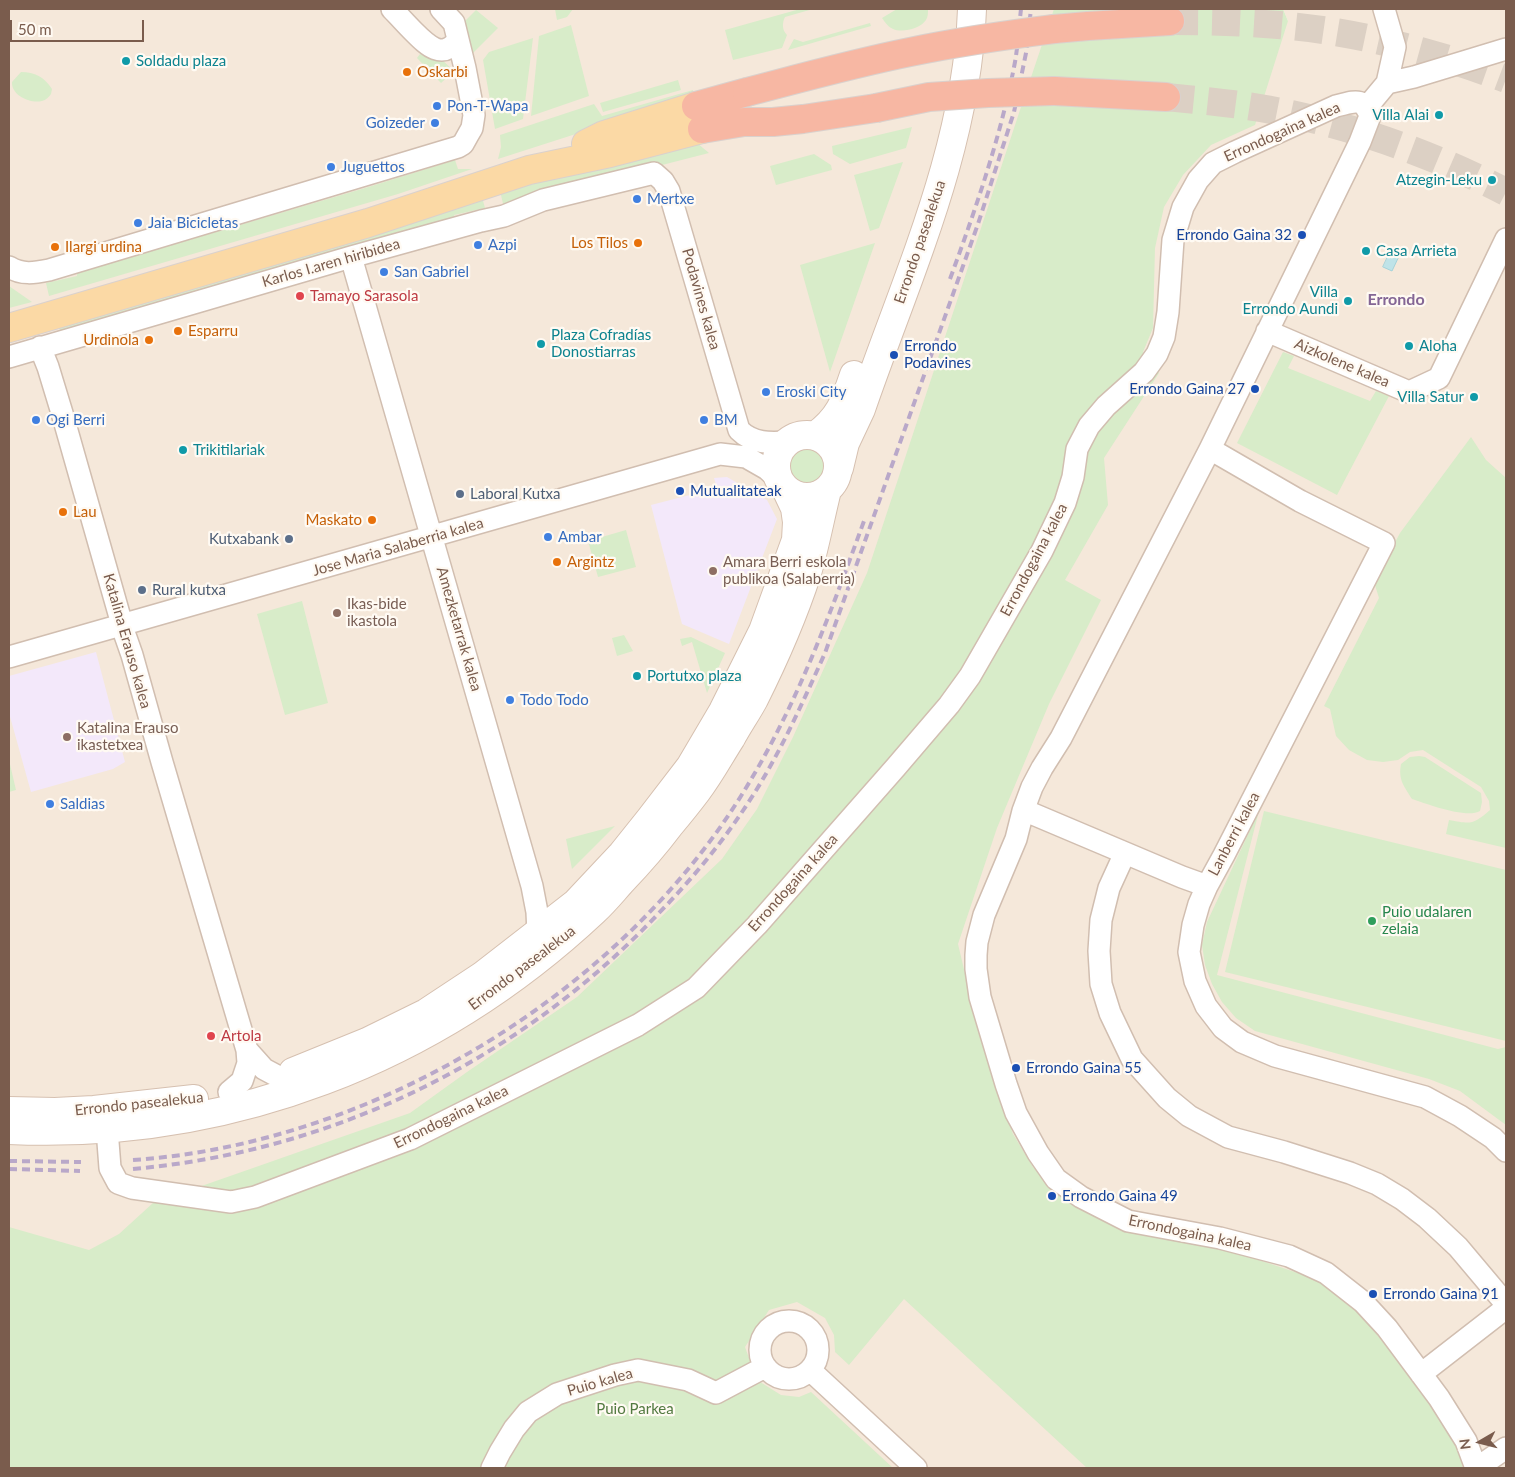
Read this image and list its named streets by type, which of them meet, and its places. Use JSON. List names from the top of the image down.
{
  "streets": {
    "main road": ["Errondo pasealekua", "Karlos I.aren hiribidea"],
    "street": [
      "Errondogaina kalea",
      "Podavines kalea",
      "Aizkolene kalea",
      "Jose Maria Salaberria kalea",
      "Amezketarrak kalea",
      "Katalina Erauso kalea",
      "Lanberri kalea",
      "Puio kalea"
    ]
  },
  "crossings": [
    ["Errondogaina kalea", "Errondo pasealekua"],
    ["Errondogaina kalea", "Aizkolene kalea"],
    ["Errondogaina kalea", "Lanberri kalea"],
    ["Errondo pasealekua", "Jose Maria Salaberria kalea"],
    ["Errondo pasealekua", "Amezketarrak kalea"],
    ["Errondo pasealekua", "Katalina Erauso kalea"],
    ["Karlos I.aren hiribidea", "Podavines kalea"],
    ["Karlos I.aren hiribidea", "Amezketarrak kalea"],
    ["Karlos I.aren hiribidea", "Katalina Erauso kalea"],
    ["Jose Maria Salaberria kalea", "Amezketarrak kalea"],
    ["Jose Maria Salaberria kalea", "Katalina Erauso kalea"]
  ],
  "districts": ["Errondo"],
  "parks": ["Puio Parkea"],
  "places": [
    "Soldadu plaza",
    "Oskarbi",
    "Pon-T-Wapa",
    "Villa Alai",
    "Goizeder",
    "Juguettos",
    "Atzegin-Leku",
    "Mertxe",
    "Jaia Bicicletas",
    "Errondo Gaina 32",
    "Los Tilos",
    "Azpi",
    "Ilargi urdina",
    "Casa Arrieta",
    "San Gabriel",
    "Tamayo Sarasola",
    "Villa Errondo Aundi",
    "Esparru",
    "Urdinola",
    "Plaza Cofradías Donostiarras",
    "Aloha",
    "Errondo Podavines",
    "Errondo Gaina 27",
    "Eroski City",
    "Villa Satur",
    "Ogi Berri",
    "BM",
    "Trikitilariak",
    "Mutualitateak",
    "Laboral Kutxa",
    "Lau",
    "Maskato",
    "Ambar",
    "Kutxabank",
    "Argintz",
    "Amara Berri eskola publikoa (Salaberria)",
    "Rural kutxa",
    "Ikas-bide ikastola",
    "Portutxo plaza",
    "Todo Todo",
    "Katalina Erauso ikastetxea",
    "Saldias",
    "Puio udalaren zelaia",
    "Artola",
    "Errondo Gaina 55",
    "Errondo Gaina 49",
    "Errondo Gaina 91"
  ],
  "scale_bar": "50 m",
  "north": "left"
}
